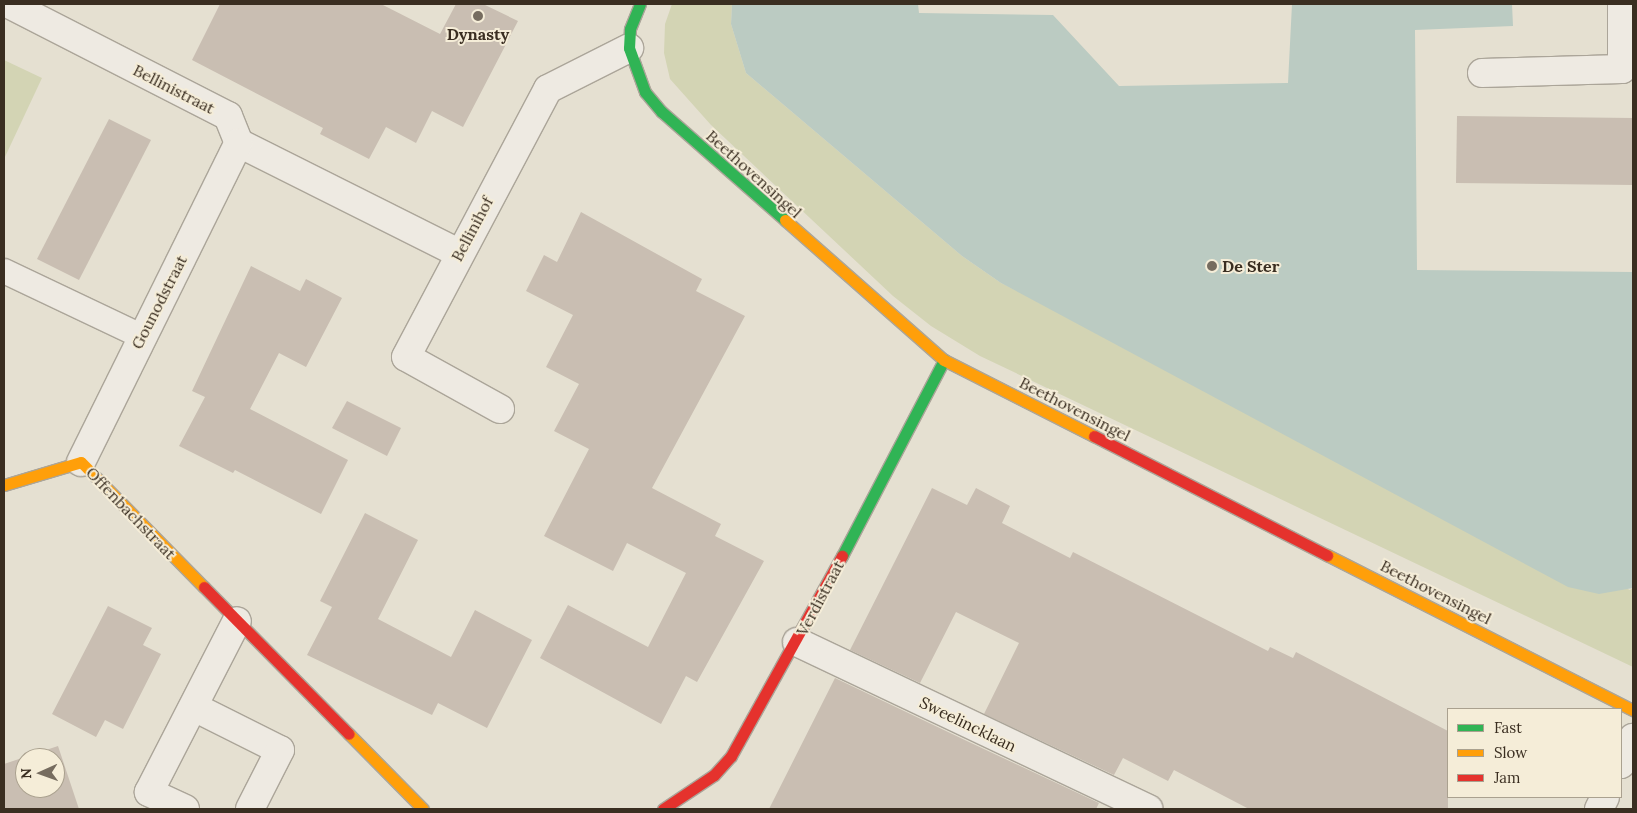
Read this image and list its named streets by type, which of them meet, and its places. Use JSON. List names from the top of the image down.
{
  "streets": {
    "street": [
      "Bellinistraat",
      "Beethovensingel",
      "Bellinihof",
      "Gounodstraat",
      "Offenbachstraat",
      "Verdistraat",
      "Sweelincklaan"
    ]
  },
  "crossings": [
    ["Bellinistraat", "Gounodstraat"],
    ["Beethovensingel", "Bellinihof"],
    ["Beethovensingel", "Verdistraat"],
    ["Gounodstraat", "Offenbachstraat"],
    ["Verdistraat", "Sweelincklaan"]
  ],
  "places": ["Dynasty", "De Ster"],
  "legend": ["Fast", "Slow", "Jam"],
  "north": "left"
}
